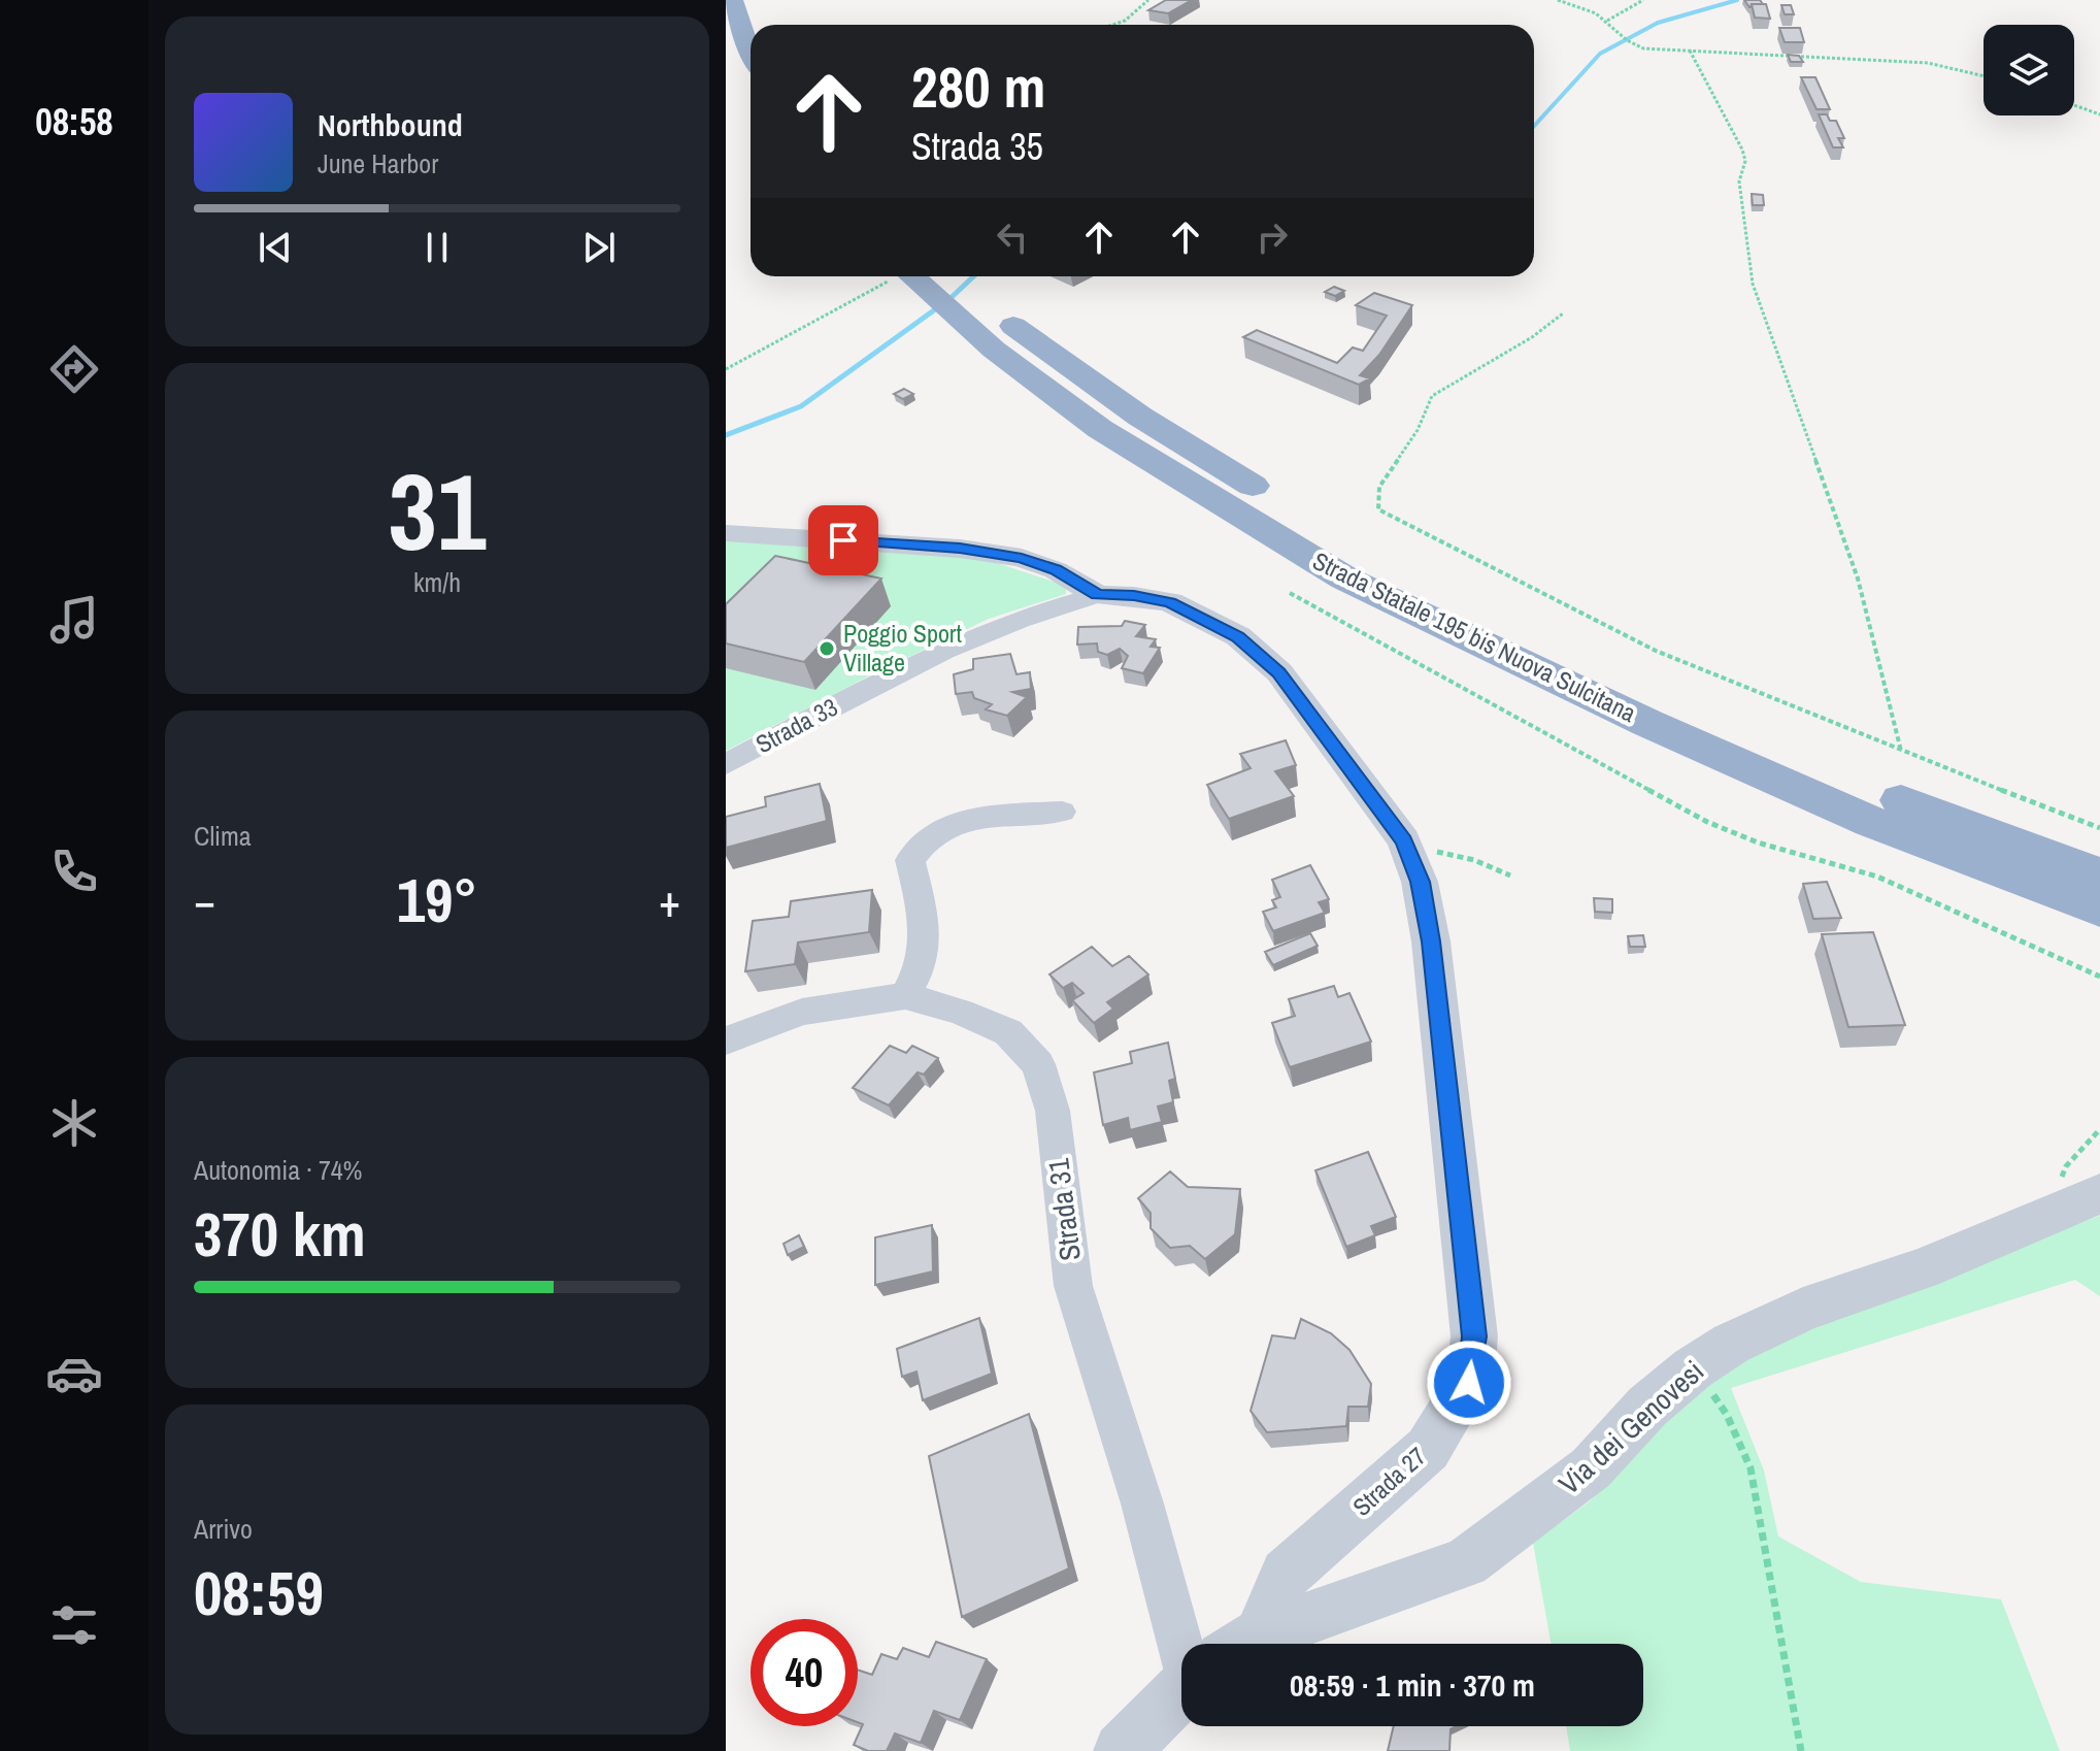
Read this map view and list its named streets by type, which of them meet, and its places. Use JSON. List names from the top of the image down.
{
  "streets": {
    "highway": ["Strada Statale 195 bis Nuova Sulcitana"],
    "street": [
      "Strada 33",
      "Strada 31",
      "Via dei Genovesi",
      "Strada 27"
    ]
  },
  "crossings": [
    ["Strada 33", "Strada 27"]
  ],
  "places": ["Poggio Sport Village"],
  "page": {
    "tabs": "08:58",
    "turn": ["280 m", "Strada 35"],
    "song": ["Northbound", "June Harbor"],
    "tile": [
      ["31", "km/h"],
      "Clima",
      ["Autonomia · 74%", "370 km"],
      ["Arrivo", "08:59"]
    ],
    "heat": ["−", "19°", "+"],
    "limit": "40",
    "trip": "08:59 · 1 min · 370 m"
  }
}
